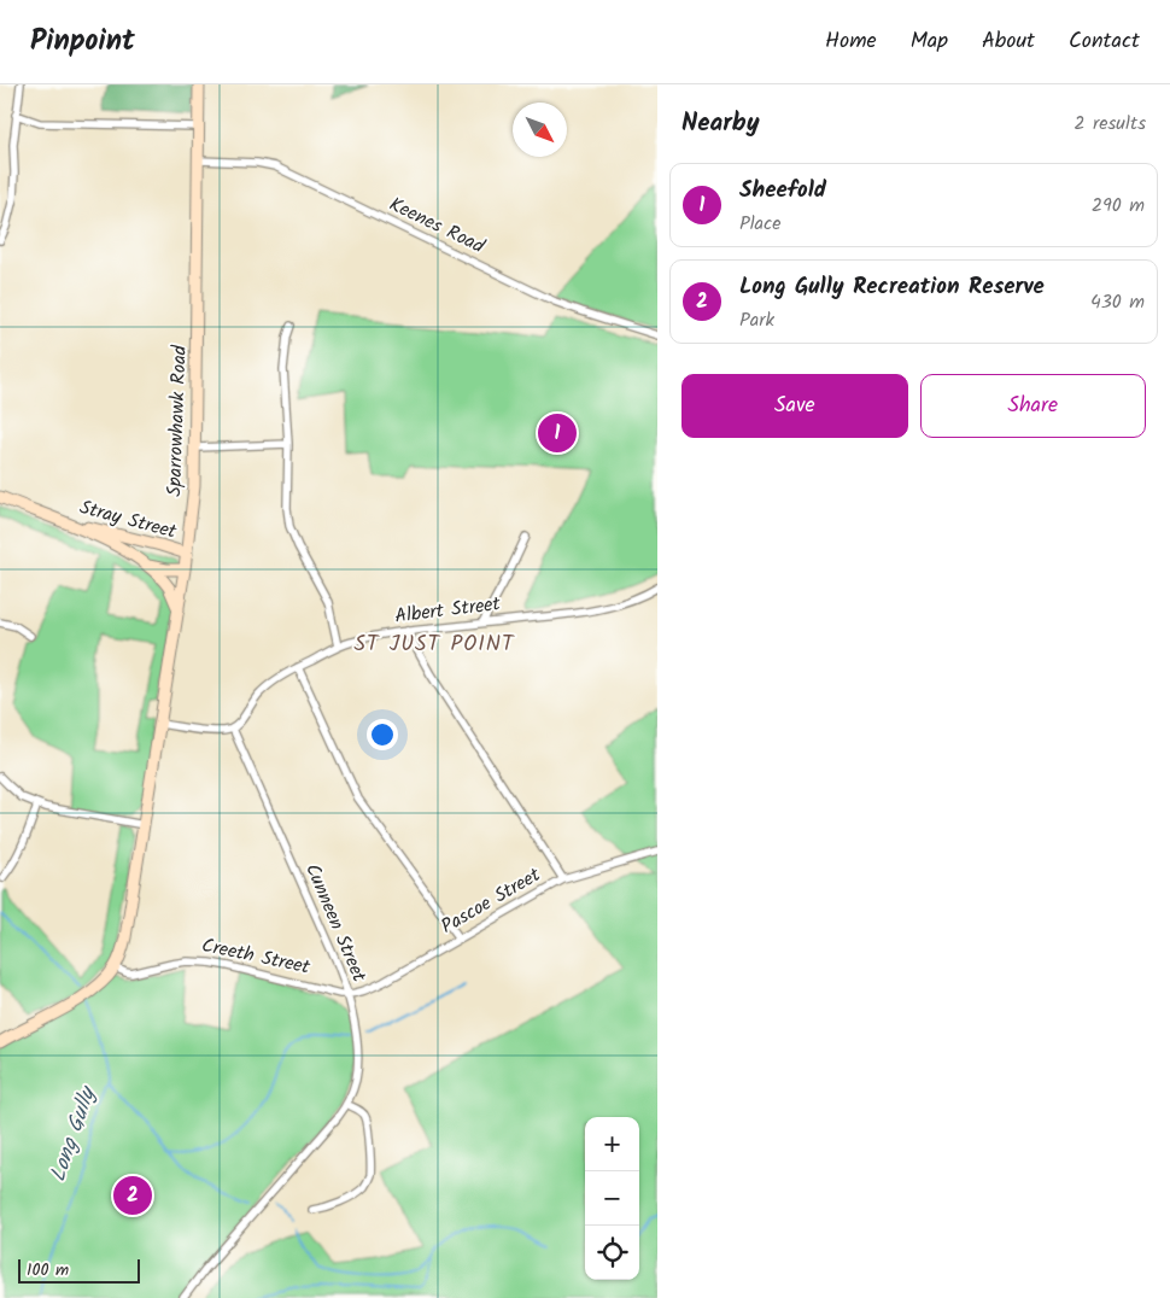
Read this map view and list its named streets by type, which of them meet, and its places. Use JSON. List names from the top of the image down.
{
  "streets": {
    "main road": ["Sparrowhawk Road", "Stray Street"],
    "street": [
      "Keenes Road",
      "Albert Street",
      "Pascoe Street",
      "Cunneen Street",
      "Creeth Street"
    ]
  },
  "crossings": [
    ["Keenes Road", "Sparrowhawk Road"],
    ["Sparrowhawk Road", "Stray Street"],
    ["Sparrowhawk Road", "Creeth Street"],
    ["Albert Street", "Cunneen Street"],
    ["Pascoe Street", "Cunneen Street"],
    ["Pascoe Street", "Creeth Street"],
    ["Cunneen Street", "Creeth Street"]
  ],
  "districts": ["ST JUST POINT"],
  "water": ["Long Gully"],
  "scale_bar": "100 m",
  "north": "bottom right",
  "page": {
    "header": "Pinpoint",
    "nav": [
      "Home",
      "Map",
      "About",
      "Contact"
    ],
    "heading": ["Nearby", "2 results"],
    "list": [
      {
        "mark": "1",
        "name": "Sheefold",
        "note": "Place",
        "value": "290 m"
      },
      {
        "mark": "2",
        "name": "Long Gully Recreation Reserve",
        "note": "Park",
        "value": "430 m"
      }
    ],
    "buttons": ["Save", "Share"],
    "pins": ["1", "2"],
    "map_buttons": ["+", "−"],
    "scale": "100 m"
  }
}
